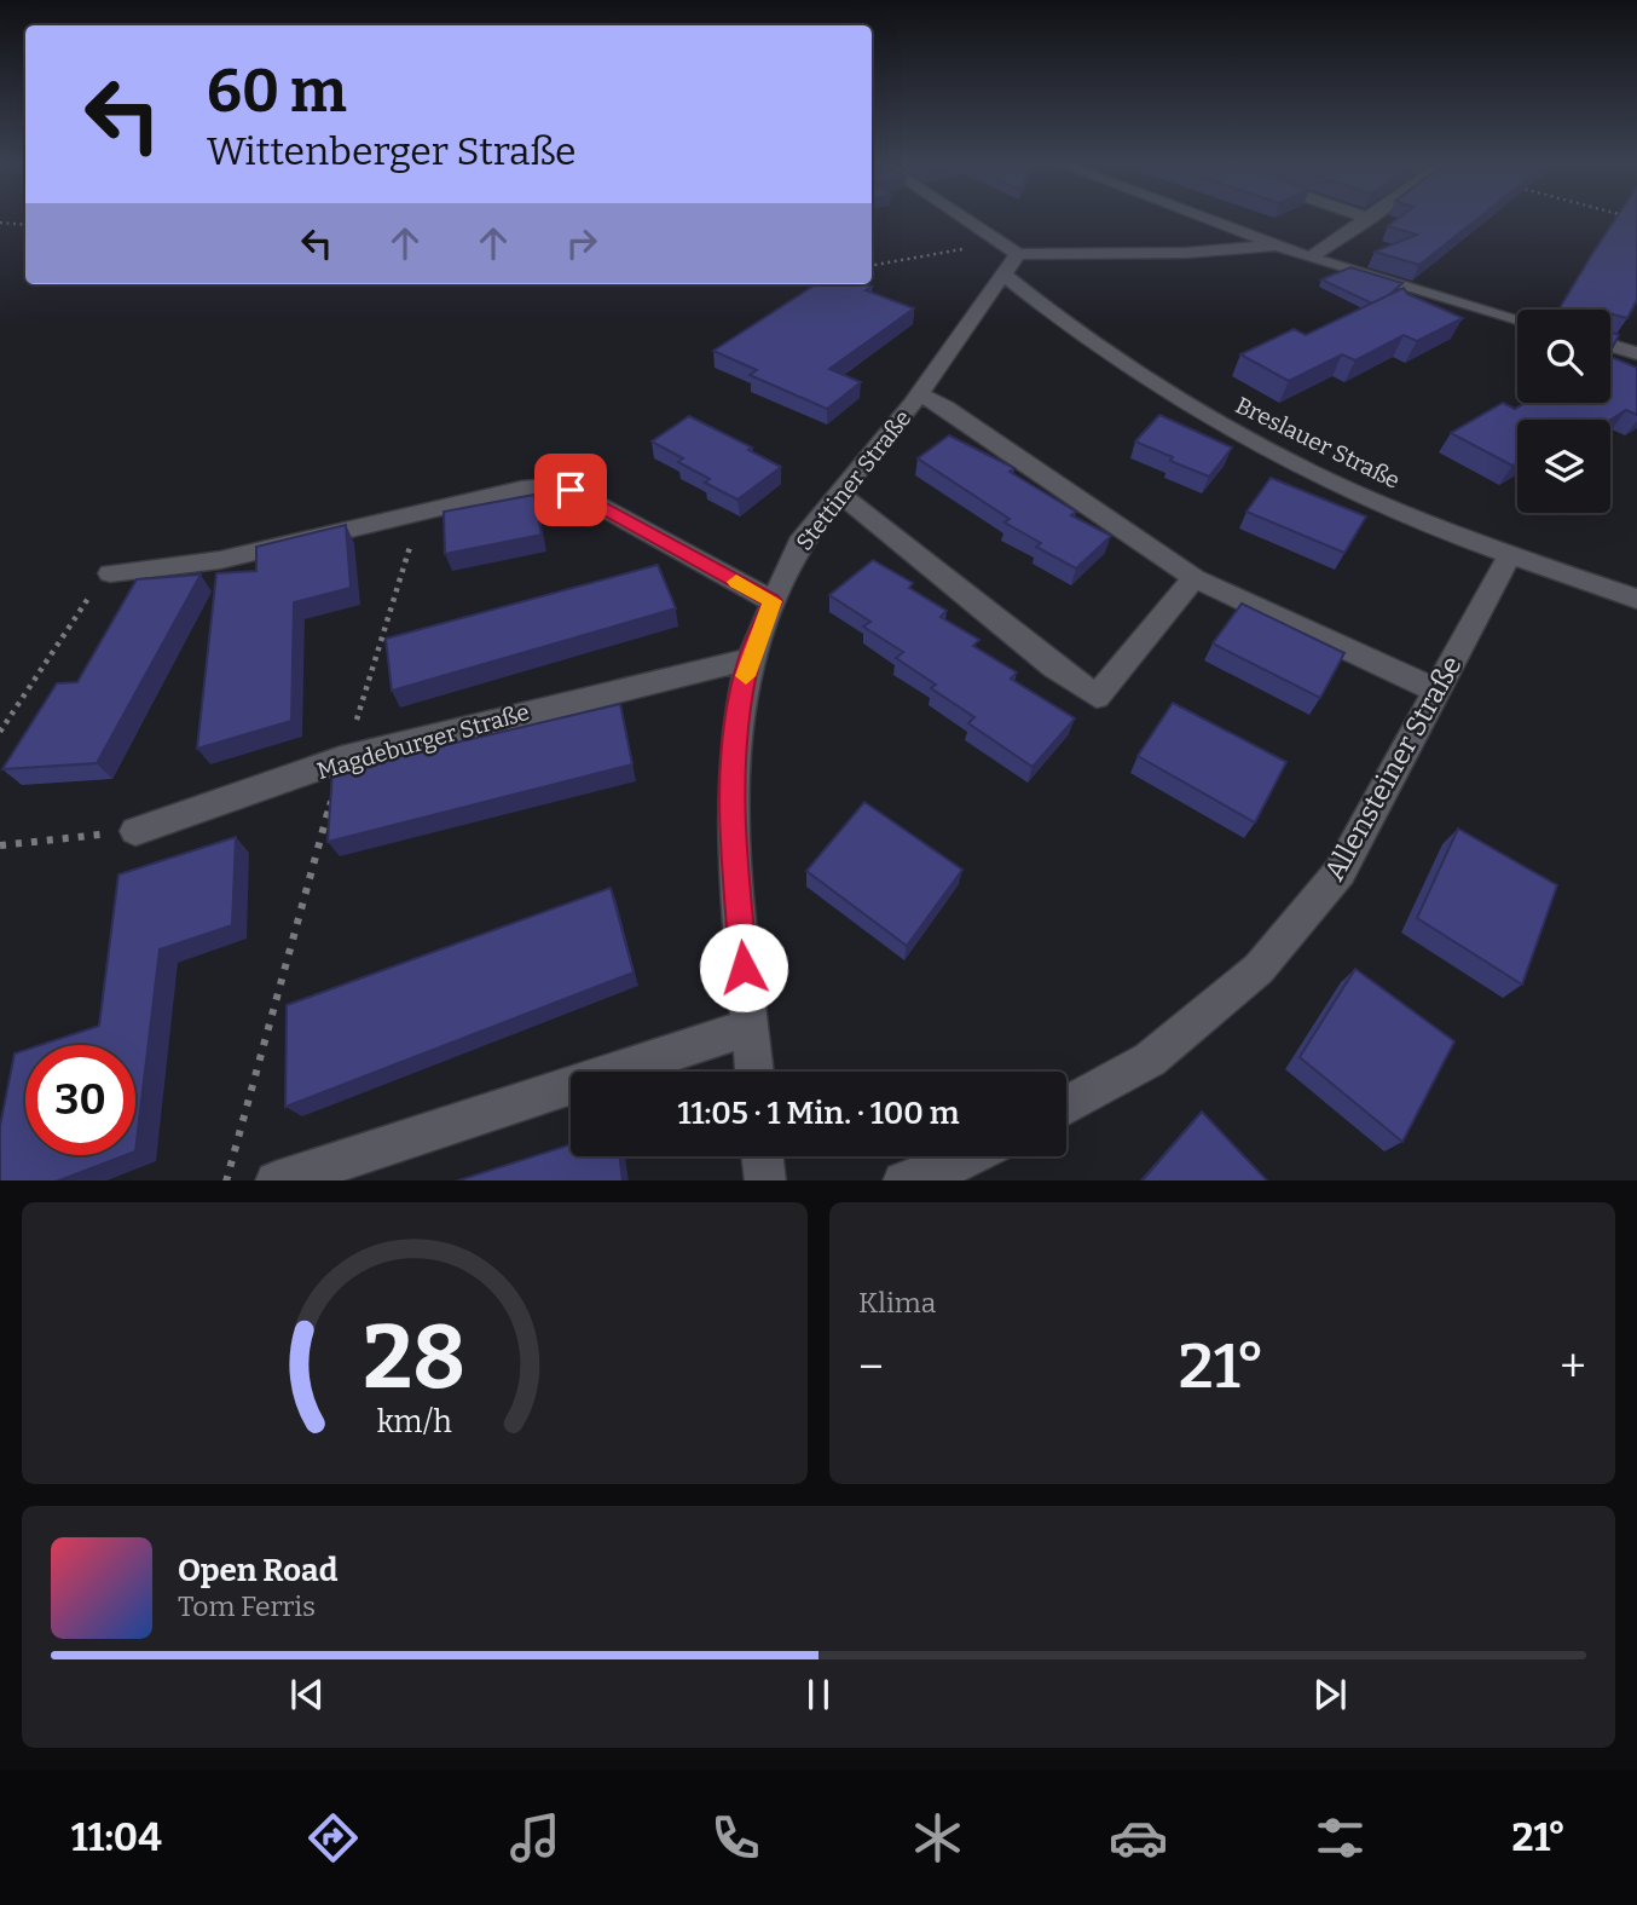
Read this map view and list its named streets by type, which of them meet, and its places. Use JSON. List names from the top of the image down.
{
  "streets": {
    "street": [
      "Breslauer Straße",
      "Stettiner Straße",
      "Magdeburger Straße",
      "Allensteiner Straße"
    ]
  },
  "crossings": [
    ["Breslauer Straße", "Stettiner Straße"],
    ["Breslauer Straße", "Allensteiner Straße"],
    ["Stettiner Straße", "Magdeburger Straße"]
  ],
  "page": {
    "turn": ["60 m", "Wittenberger Straße"],
    "limit": "30",
    "trip": "11:05 · 1 Min. · 100 m",
    "tile": "Klima",
    "heat": ["−", "21°", "+"],
    "song": ["Open Road", "Tom Ferris"],
    "tabs": ["11:04", "21°"],
    "gauge": ["28", "km/h"]
  }
}
